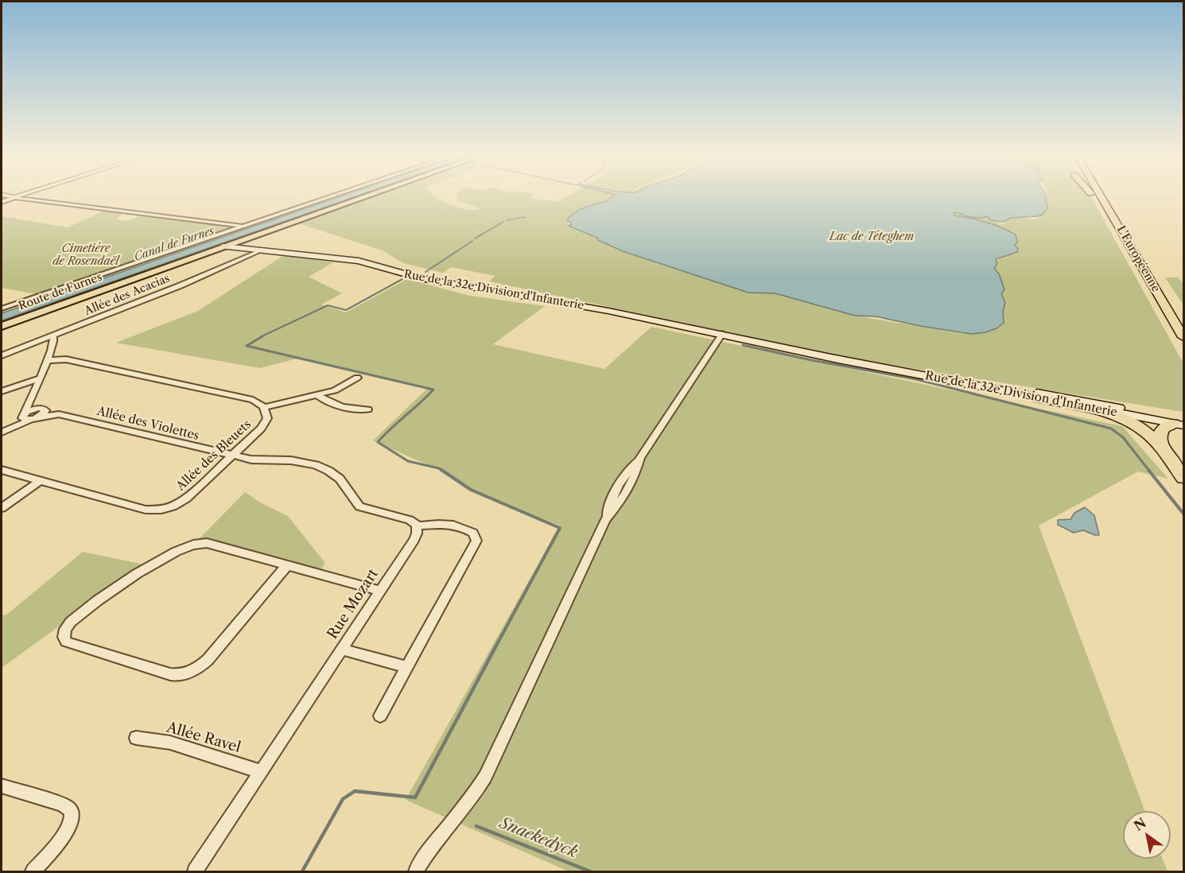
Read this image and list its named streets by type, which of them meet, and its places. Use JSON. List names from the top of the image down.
{
  "streets": {
    "highway": ["L'Européenne"],
    "main road": ["Rue de la 32e Division d'Infanterie", "Route de Furnes"],
    "street": [
      "Allée des Acacias",
      "Allée des Violettes",
      "Allée des Bleuets",
      "Rue Mozart",
      "Allée Ravel"
    ]
  },
  "crossings": [
    ["Rue de la 32e Division d'Infanterie", "Route de Furnes"],
    ["Rue de la 32e Division d'Infanterie", "Allée des Acacias"],
    ["Allée des Violettes", "Allée des Bleuets"],
    ["Rue Mozart", "Allée Ravel"]
  ],
  "water": ["Lac de Téteghem", "Canal de Furnes", "Snaekedyck"],
  "parks": ["Cimetière de Rosendaël"],
  "north": "top left"
}
